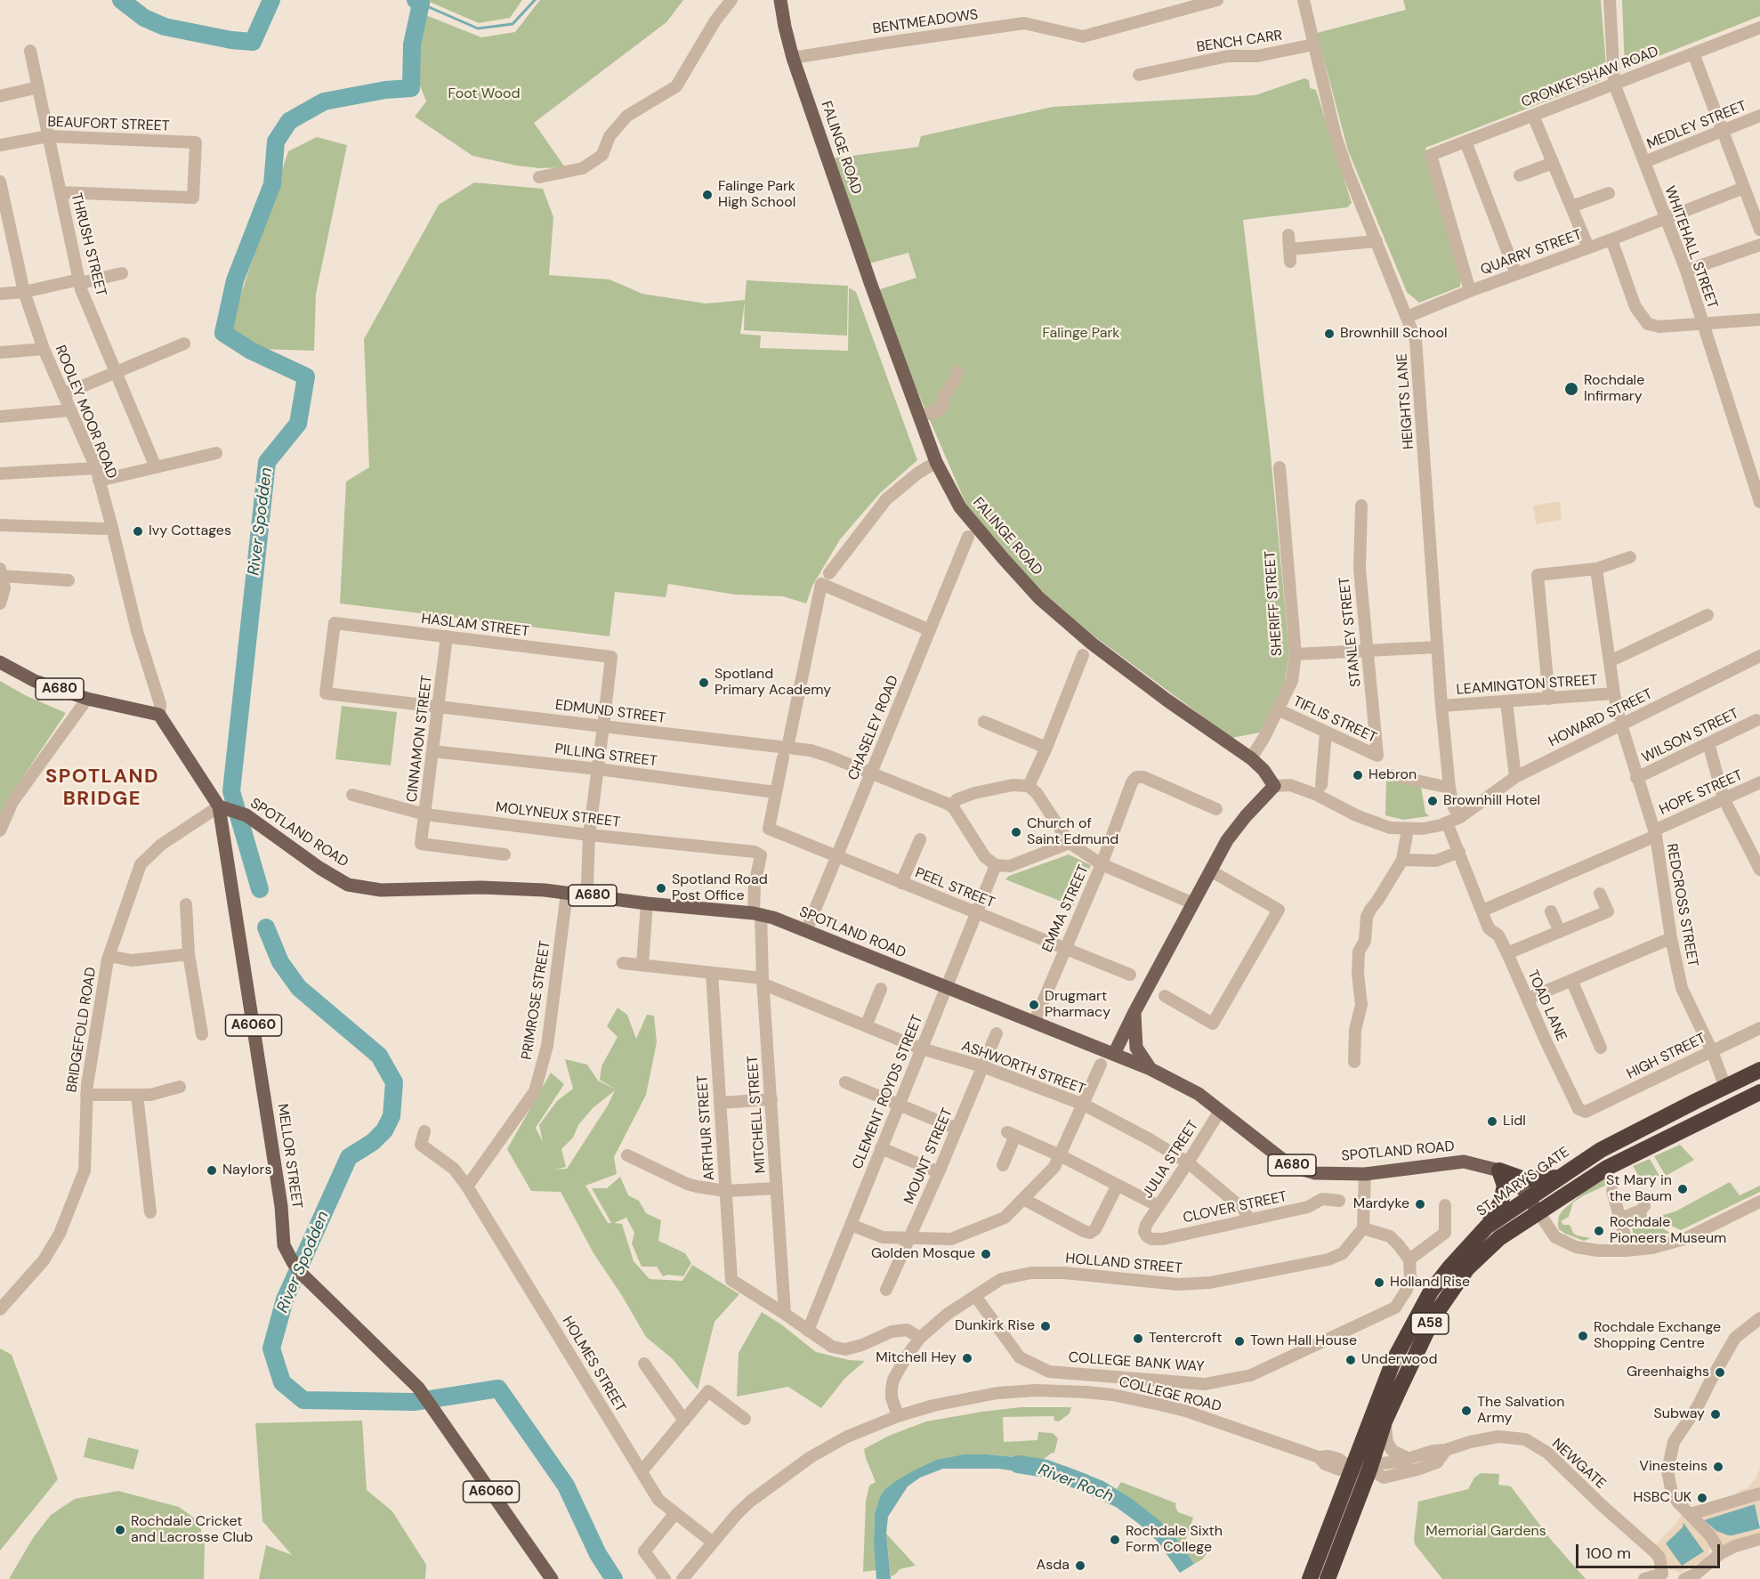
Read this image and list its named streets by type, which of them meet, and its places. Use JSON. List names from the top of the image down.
{
  "streets": {
    "highway": ["ST. MARY'S GATE", "A58"],
    "main road": [
      "FALINGE ROAD",
      "A680",
      "SPOTLAND ROAD",
      "A6060",
      "MELLOR STREET"
    ],
    "street": [
      "BENTMEADOWS",
      "BENCH CARR",
      "CRONKEYSHAW ROAD",
      "BEAUFORT STREET",
      "MEDLEY STREET",
      "THRUSH STREET",
      "WHITEHALL STREET",
      "QUARRY STREET",
      "HEIGHTS LANE",
      "ROOLEY MOOR ROAD",
      "SHERIFF STREET",
      "HASLAM STREET",
      "STANLEY STREET",
      "LEAMINGTON STREET",
      "EDMUND STREET",
      "HOWARD STREET",
      "TIFLIS STREET",
      "CHASELEY ROAD",
      "WILSON STREET",
      "CINNAMON STREET",
      "PILLING STREET",
      "HOPE STREET",
      "MOLYNEUX STREET",
      "PEEL STREET",
      "REDCROSS STREET",
      "EMMA STREET",
      "PRIMROSE STREET",
      "TOAD LANE",
      "BRIDGEFOLD ROAD",
      "HIGH STREET",
      "ASHWORTH STREET",
      "CLEMENT ROYDS STREET",
      "MITCHELL STREET",
      "ARTHUR STREET",
      "MOUNT STREET",
      "JULIA STREET",
      "CLOVER STREET",
      "HOLLAND STREET",
      "COLLEGE BANK WAY",
      "HOLMES STREET",
      "COLLEGE ROAD",
      "NEWGATE"
    ]
  },
  "crossings": [
    ["BENTMEADOWS", "FALINGE ROAD"],
    ["BENCH CARR", "HEIGHTS LANE"],
    ["CRONKEYSHAW ROAD", "WHITEHALL STREET"],
    ["CRONKEYSHAW ROAD", "QUARRY STREET"],
    ["BEAUFORT STREET", "THRUSH STREET"],
    ["MEDLEY STREET", "WHITEHALL STREET"],
    ["FALINGE ROAD", "SHERIFF STREET"],
    ["WHITEHALL STREET", "QUARRY STREET"],
    ["QUARRY STREET", "HEIGHTS LANE"],
    ["HEIGHTS LANE", "LEAMINGTON STREET"],
    ["HEIGHTS LANE", "HOWARD STREET"],
    ["ROOLEY MOOR ROAD", "A680"],
    ["SHERIFF STREET", "TIFLIS STREET"],
    ["HASLAM STREET", "EDMUND STREET"],
    ["HASLAM STREET", "CINNAMON STREET"],
    ["STANLEY STREET", "TIFLIS STREET"],
    ["LEAMINGTON STREET", "REDCROSS STREET"],
    ["EDMUND STREET", "CHASELEY ROAD"],
    ["EDMUND STREET", "CINNAMON STREET"],
    ["HOWARD STREET", "REDCROSS STREET"],
    ["CHASELEY ROAD", "SPOTLAND ROAD"],
    ["CHASELEY ROAD", "PEEL STREET"],
    ["WILSON STREET", "REDCROSS STREET"],
    ["CINNAMON STREET", "PILLING STREET"],
    ["CINNAMON STREET", "MOLYNEUX STREET"],
    ["PILLING STREET", "PEEL STREET"],
    ["HOPE STREET", "REDCROSS STREET"],
    ["HOPE STREET", "TOAD LANE"],
    ["MOLYNEUX STREET", "MITCHELL STREET"],
    ["SPOTLAND ROAD", "EMMA STREET"],
    ["SPOTLAND ROAD", "PRIMROSE STREET"],
    ["SPOTLAND ROAD", "BRIDGEFOLD ROAD"],
    ["SPOTLAND ROAD", "CLEMENT ROYDS STREET"],
    ["SPOTLAND ROAD", "MITCHELL STREET"],
    ["SPOTLAND ROAD", "MELLOR STREET"],
    ["SPOTLAND ROAD", "JULIA STREET"],
    ["SPOTLAND ROAD", "ST. MARY'S GATE"],
    ["SPOTLAND ROAD", "A58"],
    ["PEEL STREET", "EMMA STREET"],
    ["PEEL STREET", "CLEMENT ROYDS STREET"],
    ["REDCROSS STREET", "HIGH STREET"],
    ["REDCROSS STREET", "ST. MARY'S GATE"],
    ["PRIMROSE STREET", "HOLMES STREET"],
    ["TOAD LANE", "HIGH STREET"],
    ["BRIDGEFOLD ROAD", "MELLOR STREET"],
    ["ASHWORTH STREET", "CLEMENT ROYDS STREET"],
    ["ASHWORTH STREET", "MITCHELL STREET"],
    ["ASHWORTH STREET", "ARTHUR STREET"],
    ["ASHWORTH STREET", "MOUNT STREET"],
    ["ASHWORTH STREET", "JULIA STREET"],
    ["ASHWORTH STREET", "CLOVER STREET"],
    ["MITCHELL STREET", "ARTHUR STREET"],
    ["JULIA STREET", "CLOVER STREET"],
    ["ST. MARY'S GATE", "A58"],
    ["ST. MARY'S GATE", "COLLEGE ROAD"],
    ["ST. MARY'S GATE", "NEWGATE"],
    ["HOLLAND STREET", "COLLEGE BANK WAY"],
    ["HOLLAND STREET", "COLLEGE ROAD"],
    ["A58", "NEWGATE"],
    ["HOLMES STREET", "COLLEGE ROAD"],
    ["COLLEGE ROAD", "NEWGATE"]
  ],
  "districts": ["SPOTLAND BRIDGE"],
  "water": ["River Spodden", "River Roch"],
  "parks": ["Foot Wood", "Falinge Park", "Memorial Gardens"],
  "places": [
    "Falinge Park High School",
    "Brownhill School",
    "Rochdale Infirmary",
    "Ivy Cottages",
    "Spotland Primary Academy",
    "Hebron",
    "Brownhill Hotel",
    "Church of Saint Edmund",
    "Spotland Road Post Office",
    "Drugmart Pharmacy",
    "Lidl",
    "Naylors",
    "St Mary in the Baum",
    "Mardyke",
    "Rochdale Pioneers Museum",
    "Golden Mosque",
    "Holland Rise",
    "Dunkirk Rise",
    "Rochdale Exchange Shopping Centre",
    "Tentercroft",
    "Town Hall House",
    "Mitchell Hey",
    "Underwood",
    "Greenhaighs",
    "The Salvation Army",
    "Subway",
    "Vinesteins",
    "HSBC UK",
    "Rochdale Cricket and Lacrosse Club",
    "Rochdale Sixth Form College",
    "Asda"
  ],
  "scale_bar": "100 m"
}
